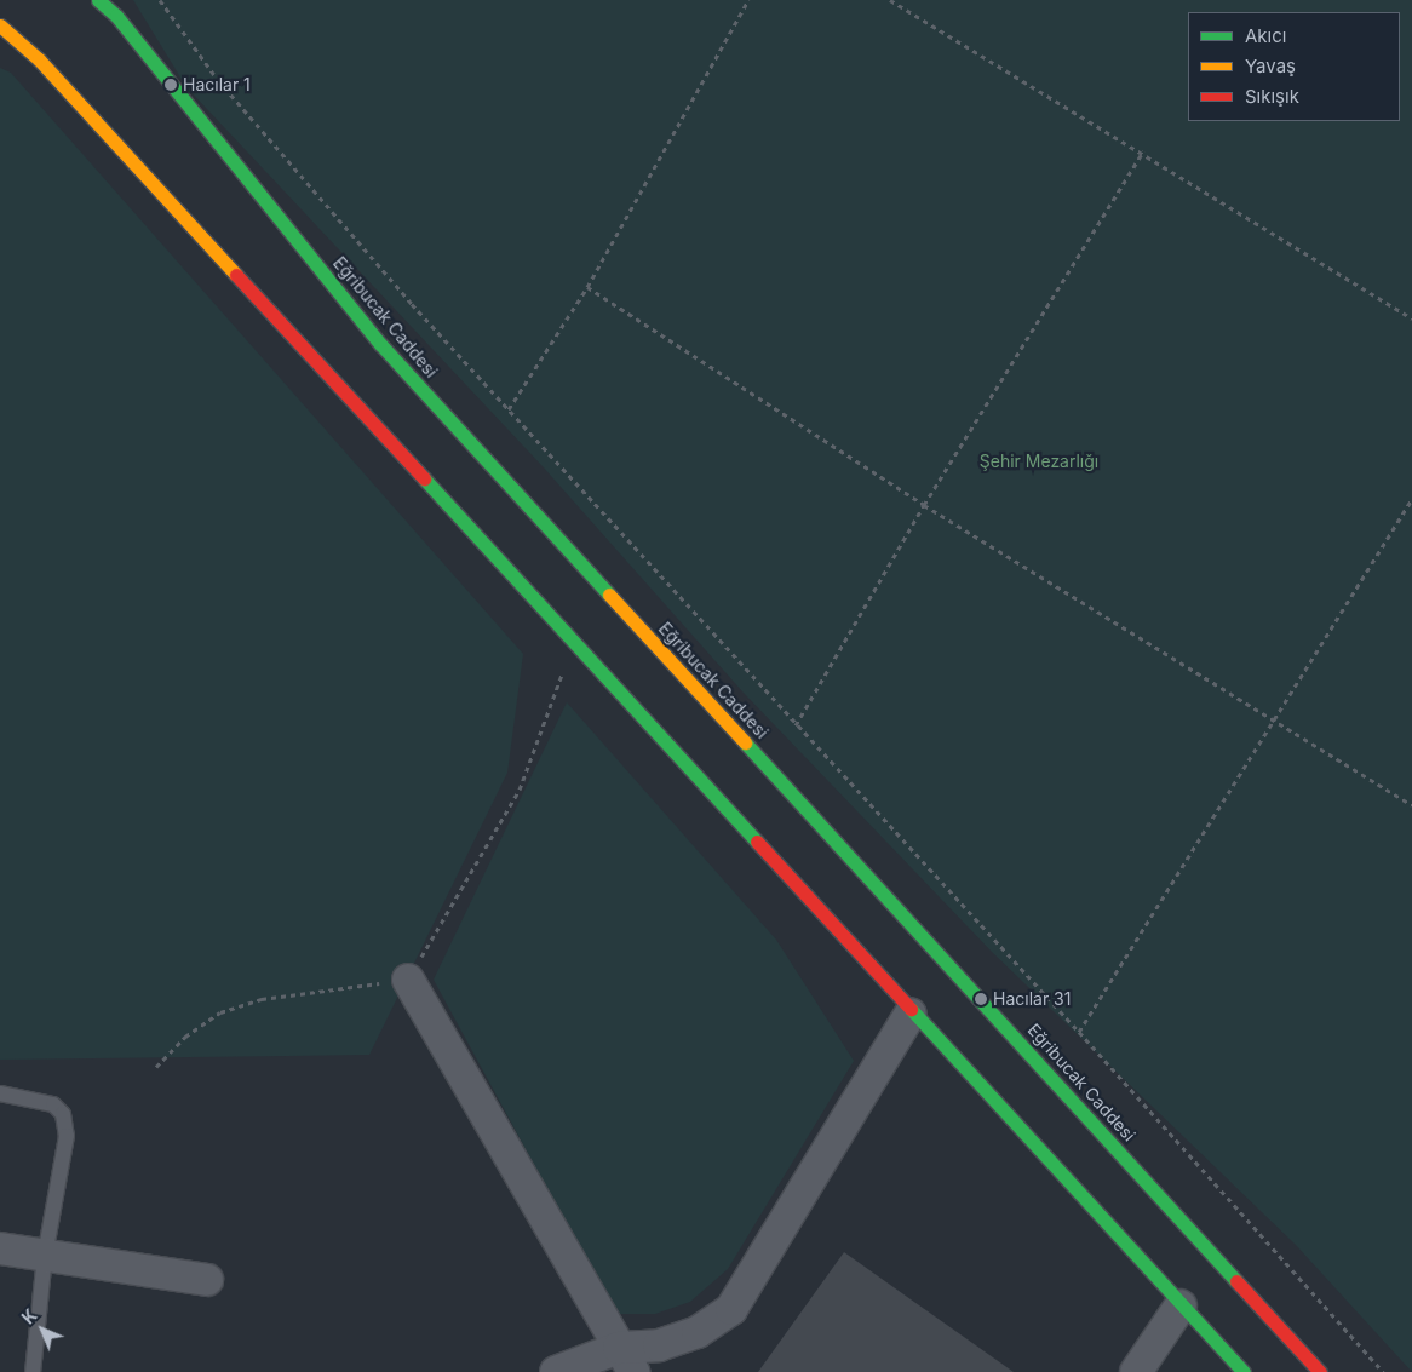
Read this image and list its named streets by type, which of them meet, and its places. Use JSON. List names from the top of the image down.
{
  "streets": {
    "main road": ["Eğribucak Caddesi"]
  },
  "parks": ["Şehir Mezarlığı"],
  "places": ["Hacılar 1", "Hacılar 31"],
  "legend": ["Akıcı", "Yavaş", "Sıkışık"],
  "north": "top left"
}
